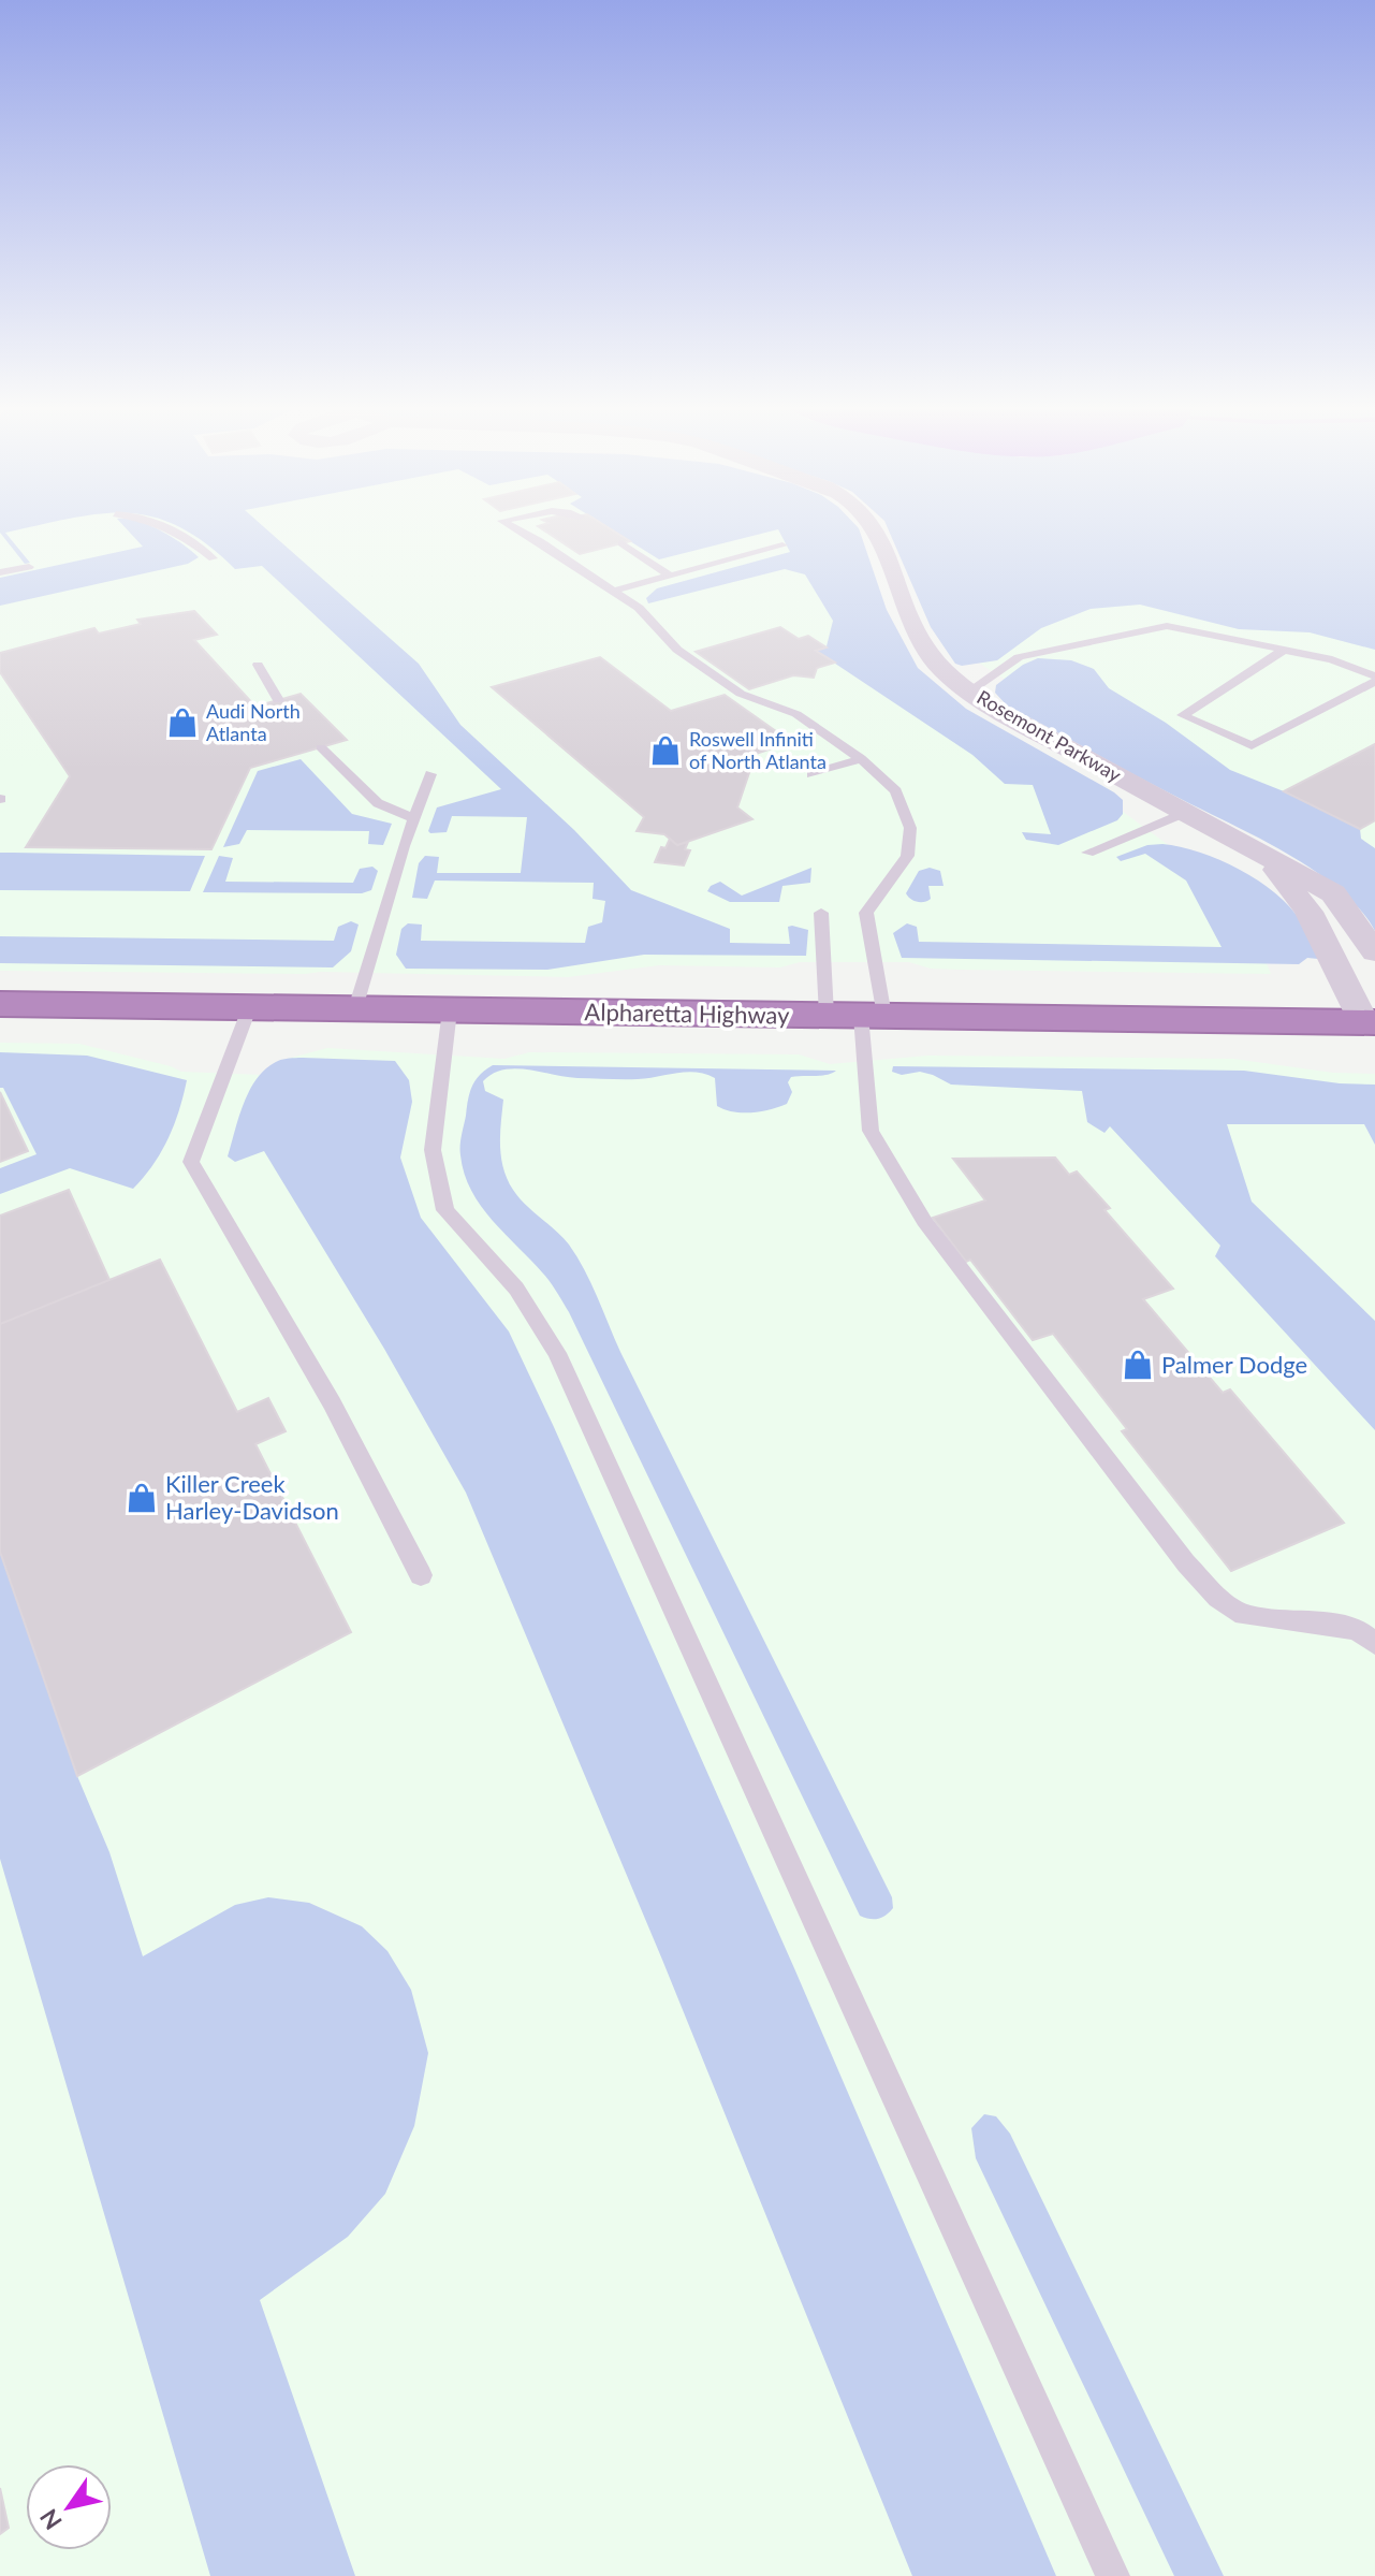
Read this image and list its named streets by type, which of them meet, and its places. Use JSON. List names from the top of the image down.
{
  "streets": {
    "highway": ["Alpharetta Highway"],
    "street": ["Rosemont Parkway"]
  },
  "crossings": [
    ["Rosemont Parkway", "Alpharetta Highway"]
  ],
  "places": {
    "shop": [
      "Audi North Atlanta",
      "Roswell Infiniti of North Atlanta",
      "Palmer Dodge",
      "Killer Creek Harley-Davidson"
    ]
  },
  "north": "bottom left"
}
